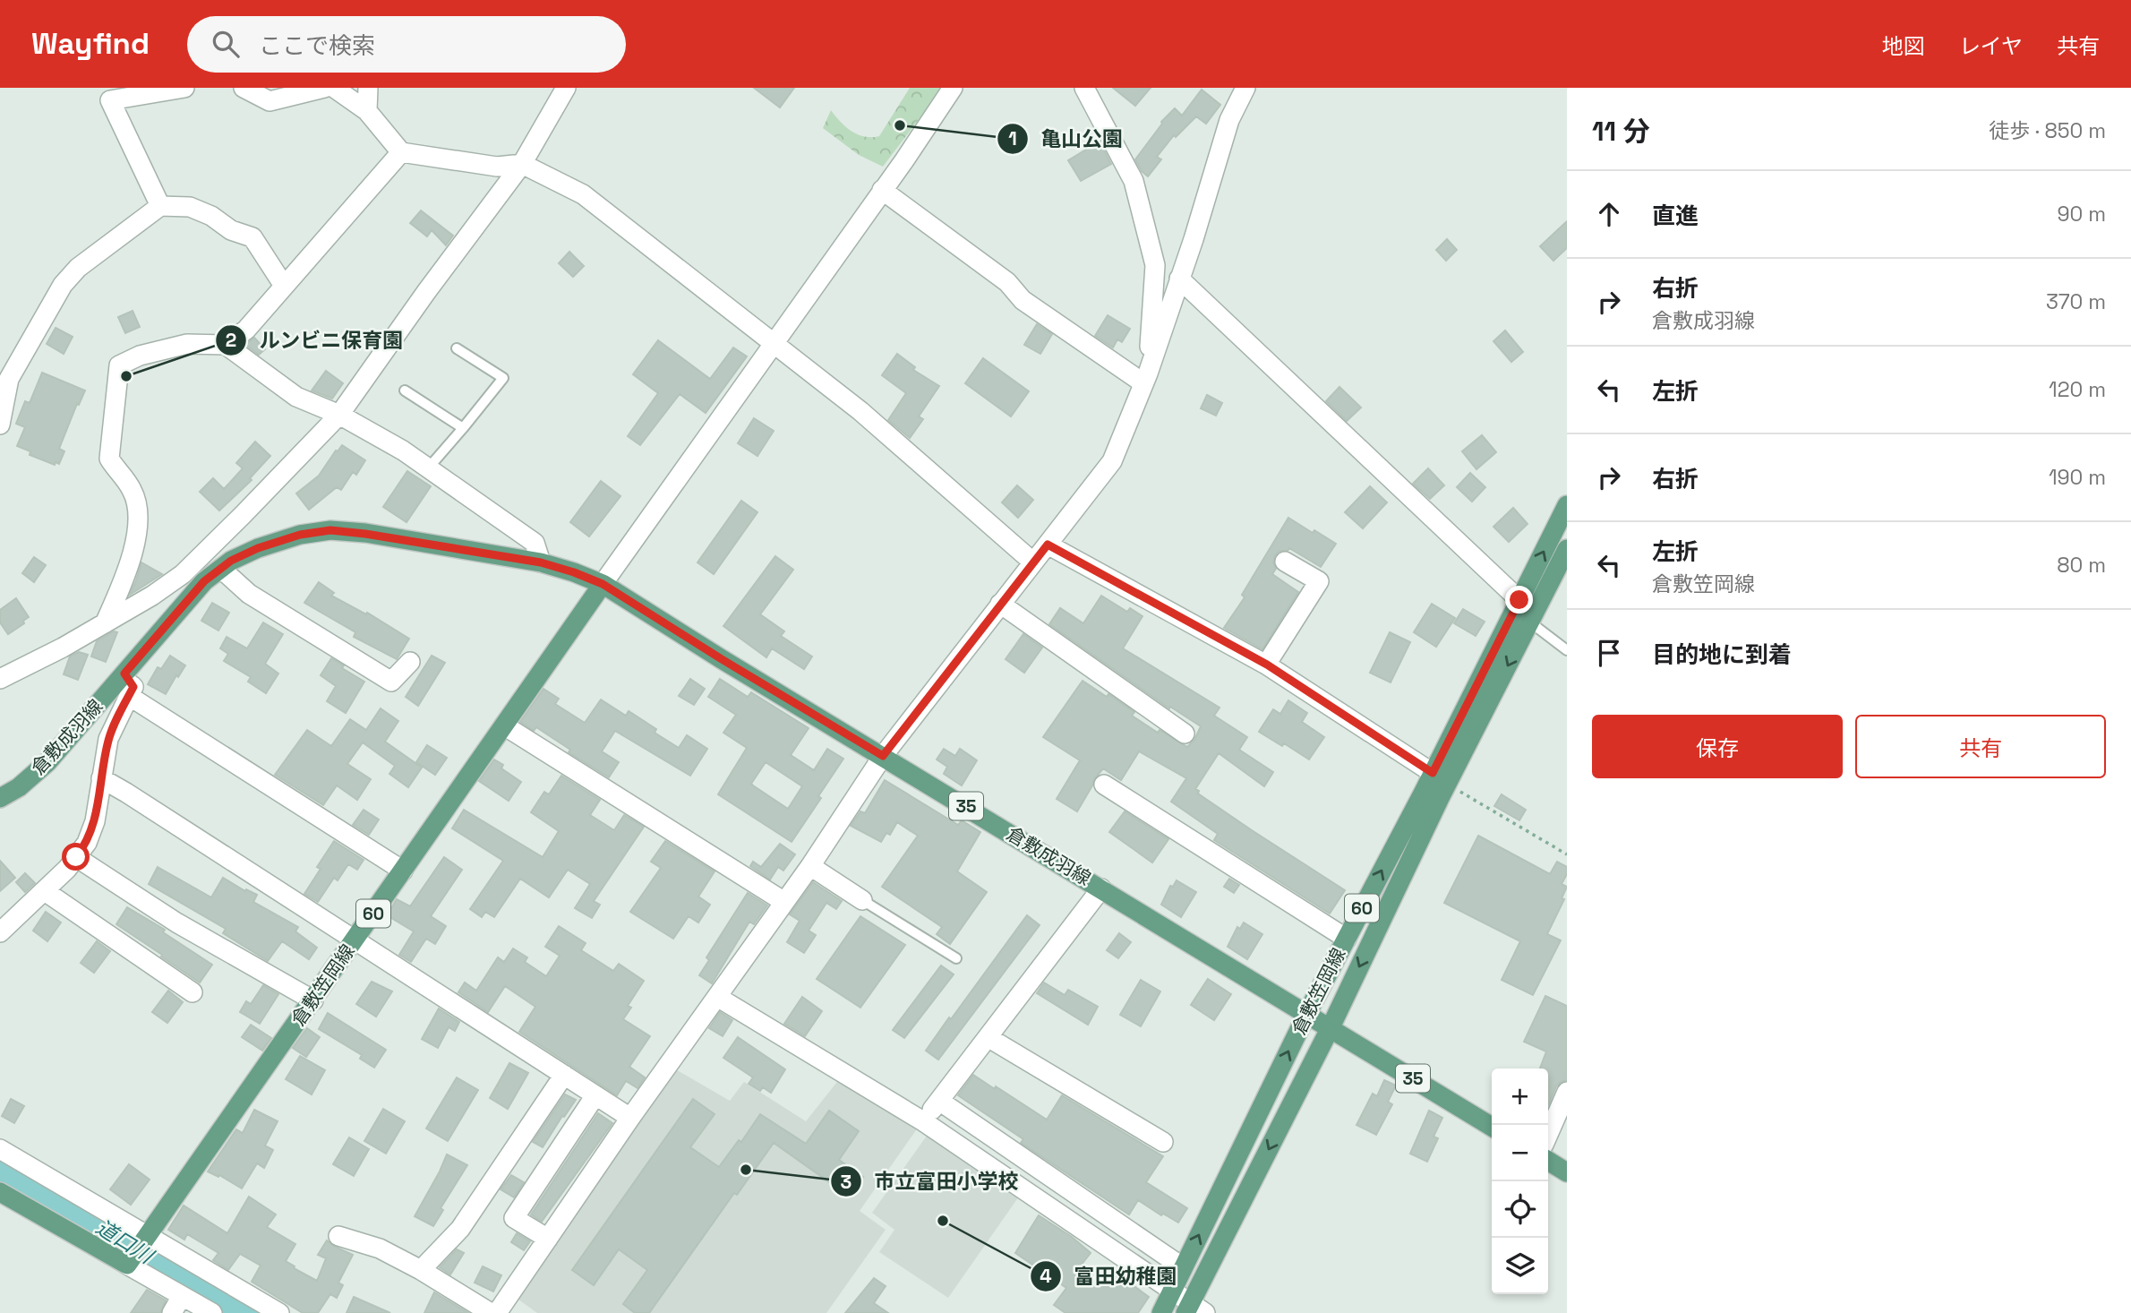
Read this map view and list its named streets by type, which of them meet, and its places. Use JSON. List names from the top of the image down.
{
  "streets": {
    "main road": [
      "倉敷成羽線",
      "35",
      "60",
      "倉敷笠岡線"
    ]
  },
  "crossings": [
    ["倉敷成羽線", "倉敷笠岡線"]
  ],
  "water": ["道口川"],
  "places": [
    "亀山公園",
    "ルンビニ保育園",
    "市立富田小学校",
    "富田幼稚園"
  ],
  "page": {
    "header": "Wayfind",
    "search": "ここで検索",
    "nav": ["地図", "レイヤ", "共有"],
    "heading": ["11 分", "徒歩 · 850 m"],
    "list": [
      ["直進", "90 m"],
      ["右折", "倉敷成羽線", "370 m"],
      ["左折", "120 m"],
      ["右折", "190 m"],
      ["左折", "倉敷笠岡線", "80 m"],
      "目的地に到着"
    ],
    "buttons": ["保存", "共有"],
    "map_buttons": ["+", "−"]
  }
}
